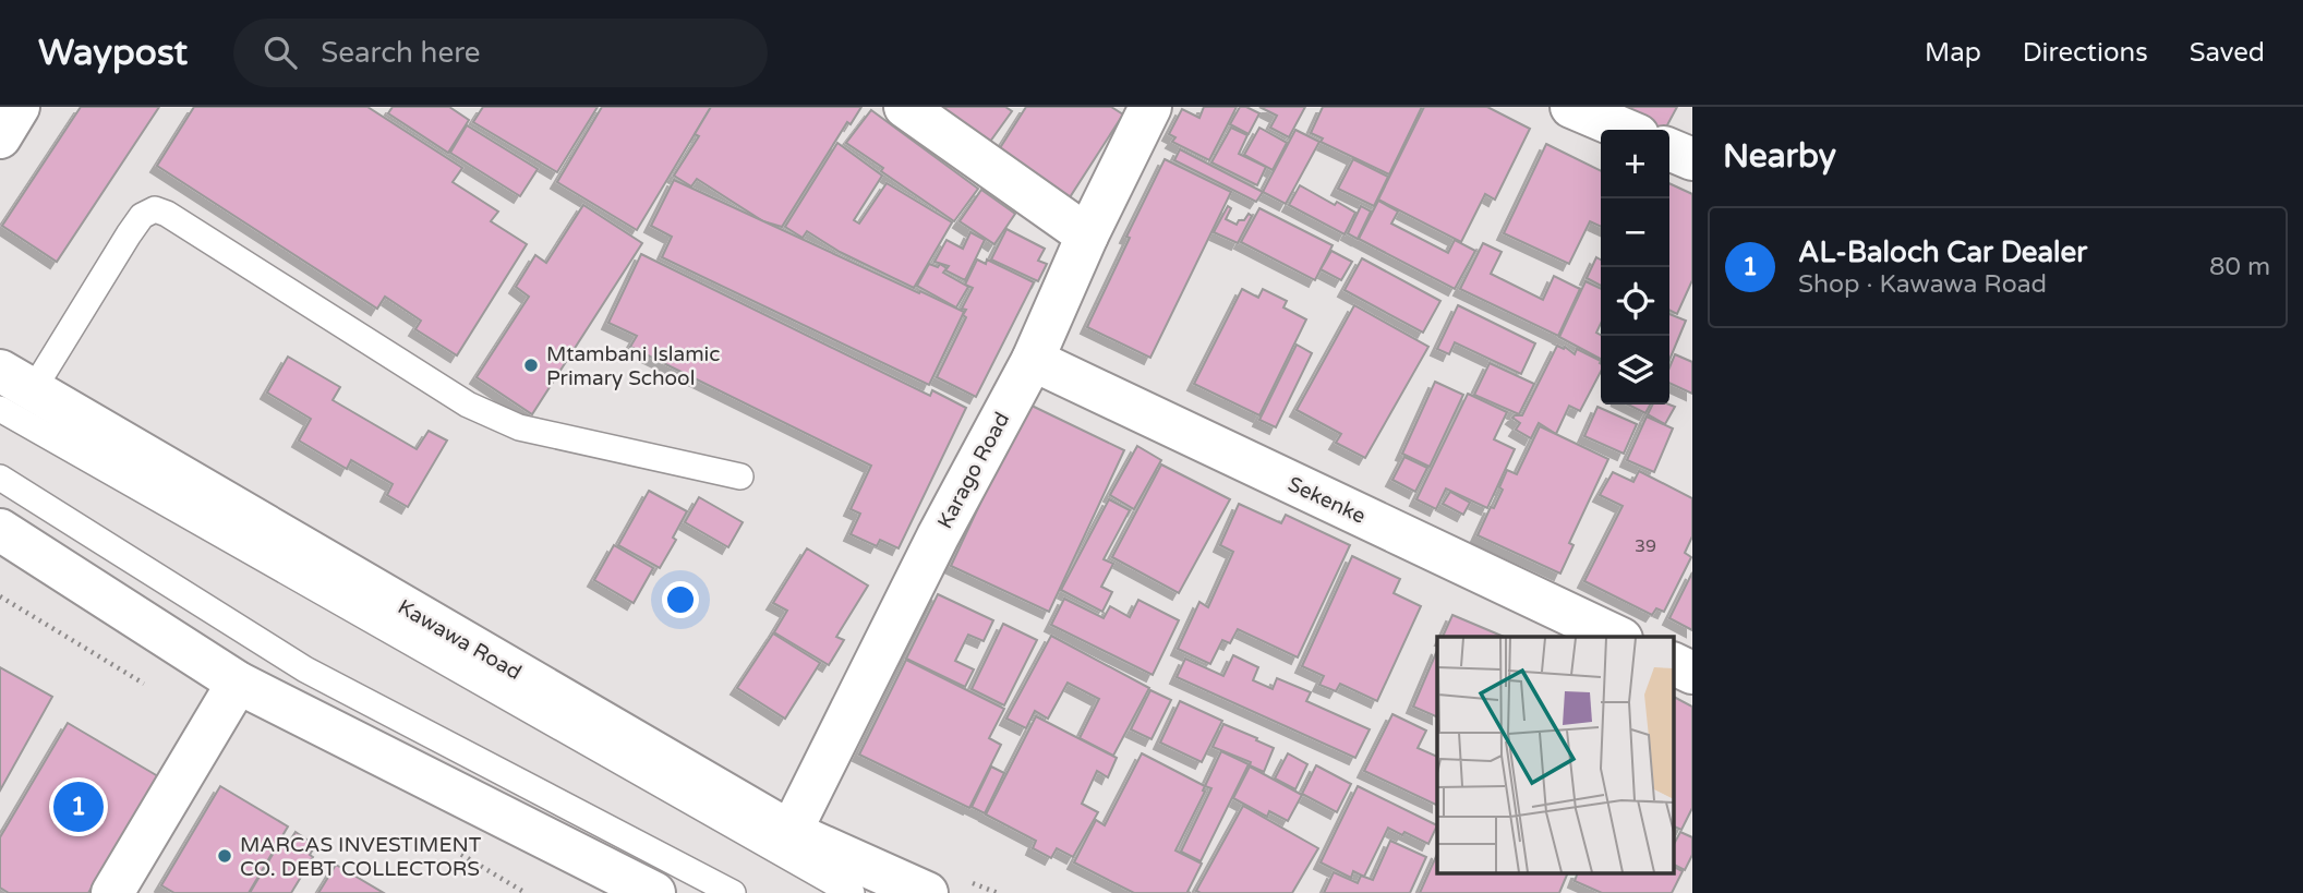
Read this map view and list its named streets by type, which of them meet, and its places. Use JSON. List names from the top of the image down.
{
  "streets": {
    "street": ["Karago Road", "Sekenke", "Kawawa Road"]
  },
  "crossings": [
    ["Karago Road", "Sekenke"],
    ["Karago Road", "Kawawa Road"]
  ],
  "places": ["Mtambani Islamic Primary School", "MARCAS INVESTIMENT CO. DEBT COLLECTORS"],
  "house_numbers": ["39"],
  "page": {
    "header": "Waypost",
    "search": "Search here",
    "nav": ["Map", "Directions", "Saved"],
    "heading": "Nearby",
    "map_buttons": ["+", "−"],
    "list": [
      {
        "mark": "1",
        "name": "AL-Baloch Car Dealer",
        "note": "Shop · Kawawa Road",
        "value": "80 m"
      }
    ],
    "pins": "1"
  }
}
